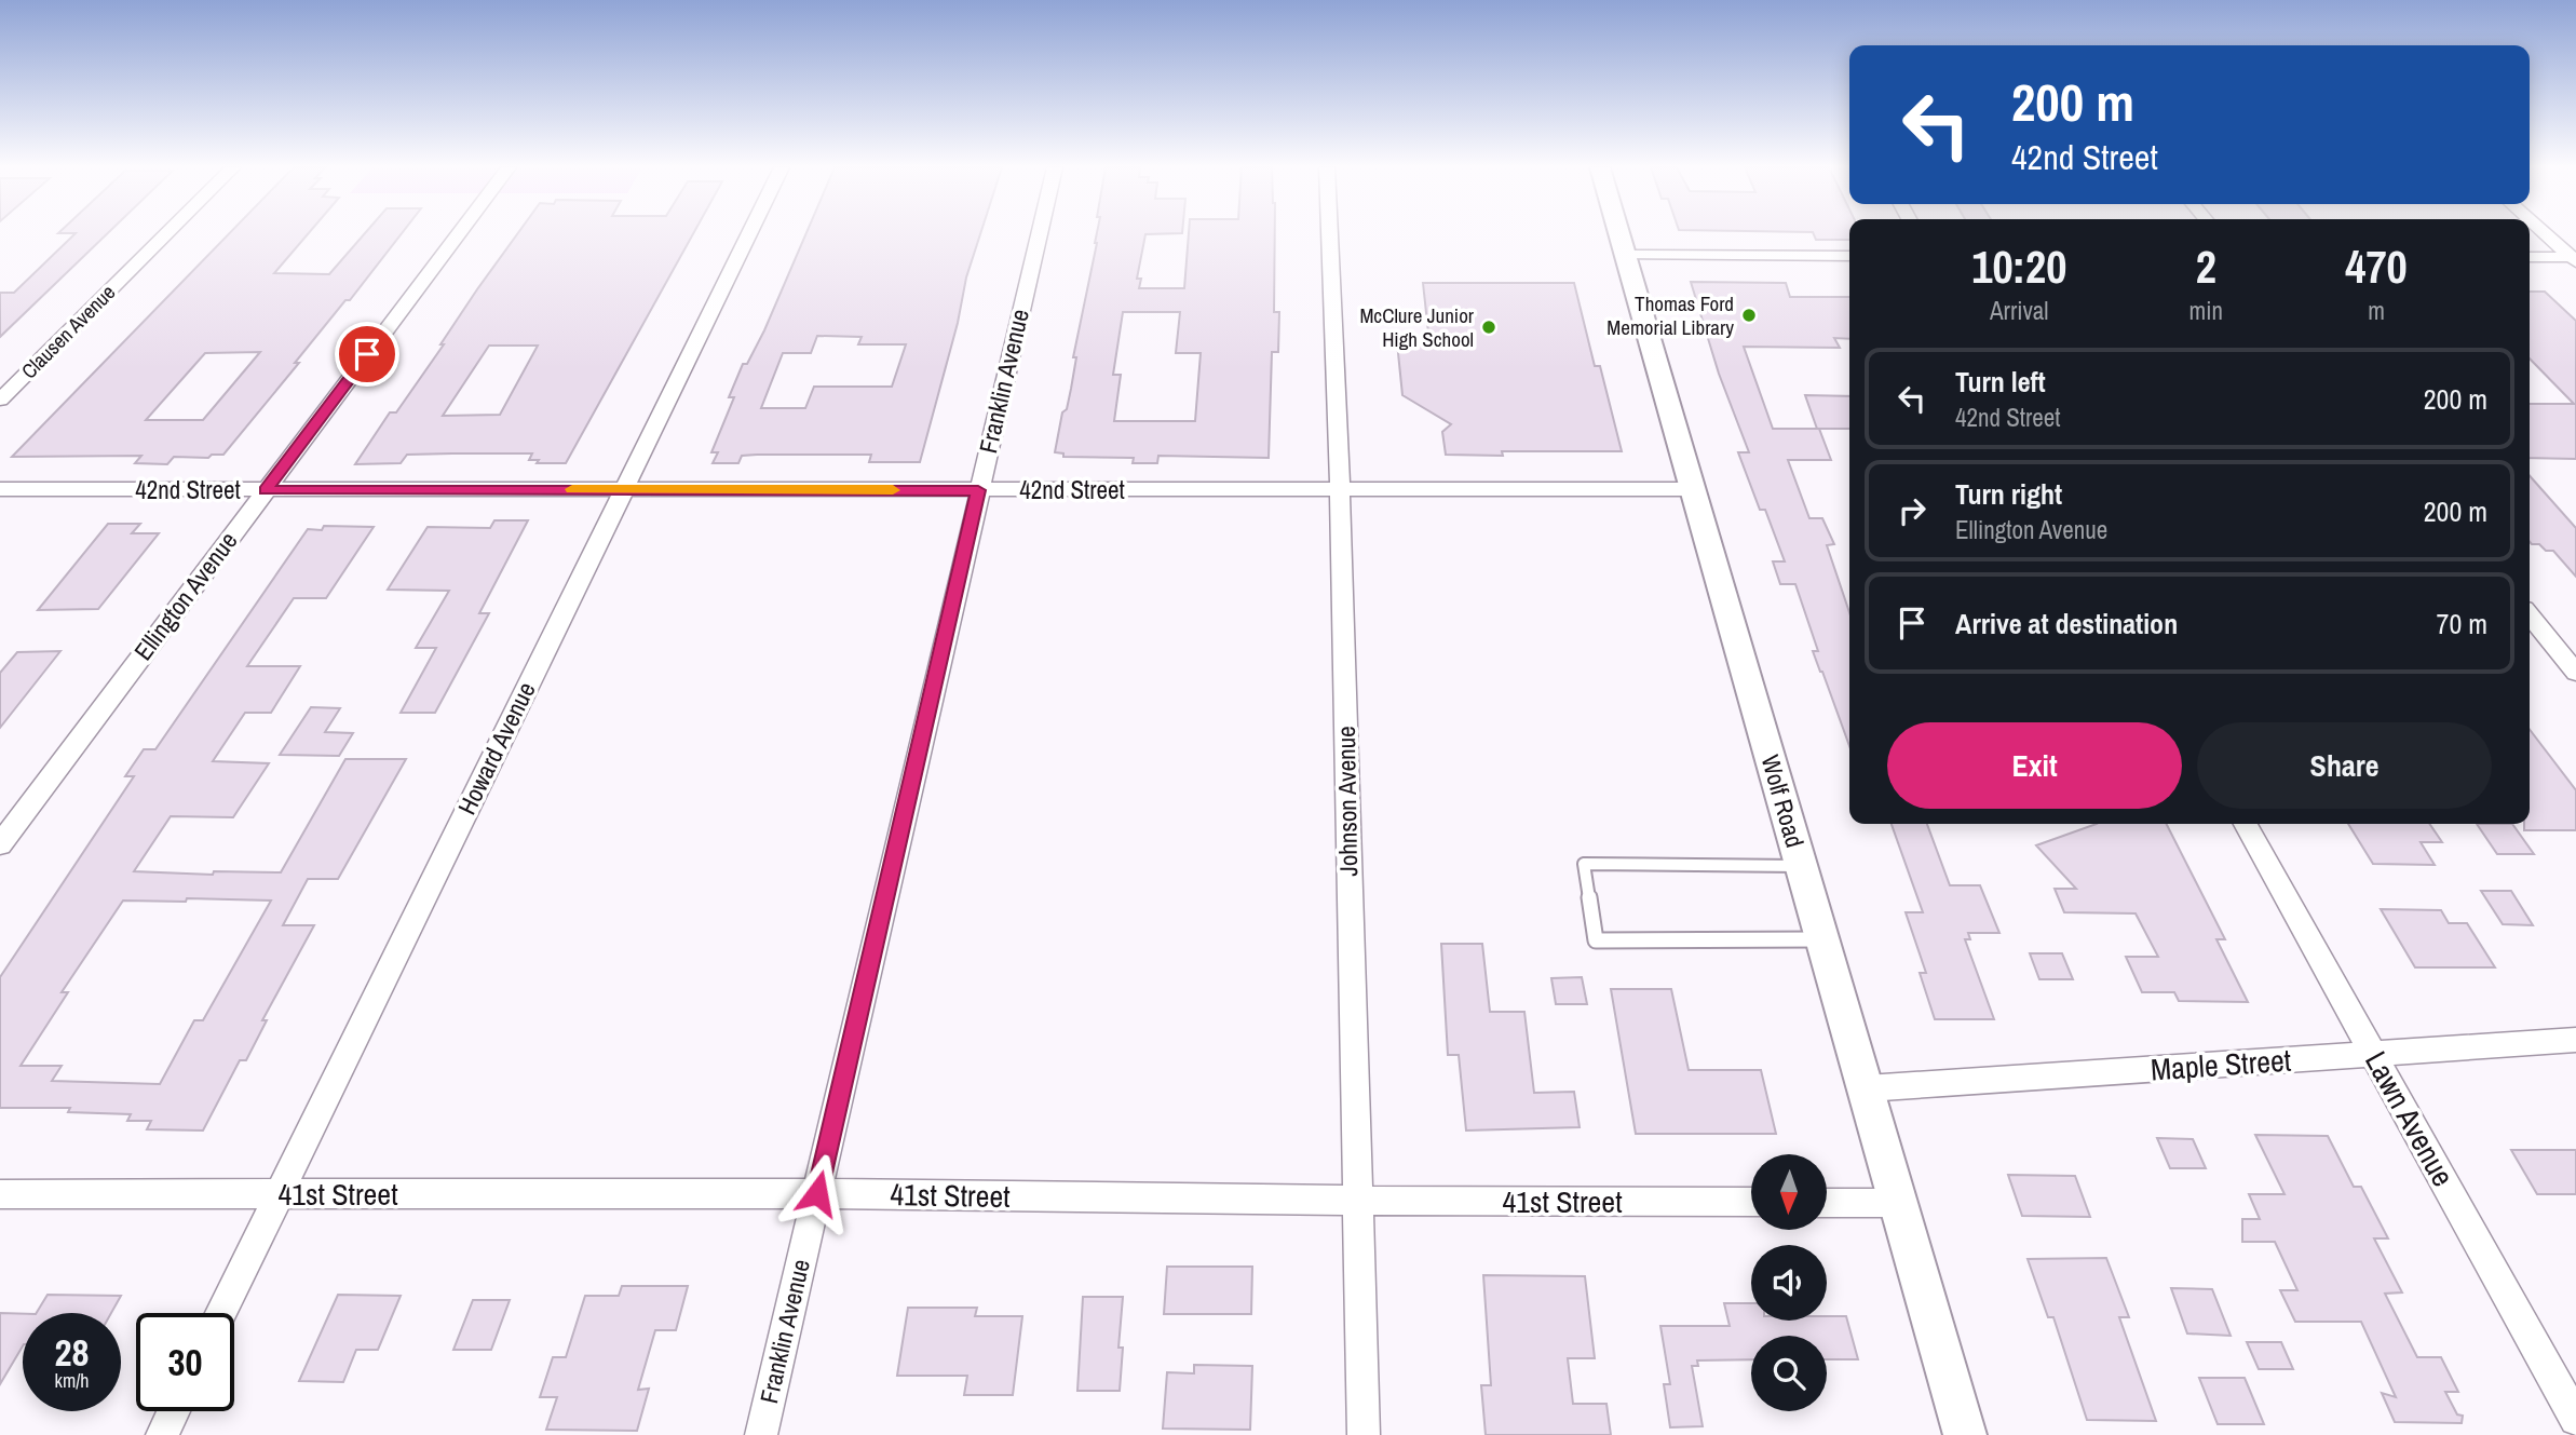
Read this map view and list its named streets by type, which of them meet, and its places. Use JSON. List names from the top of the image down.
{
  "streets": {
    "main road": ["Wolf Road"],
    "street": [
      "Clausen Avenue",
      "Franklin Avenue",
      "42nd Street",
      "Ellington Avenue",
      "Howard Avenue",
      "Johnson Avenue",
      "Maple Street",
      "Lawn Avenue",
      "41st Street"
    ]
  },
  "crossings": [
    ["Franklin Avenue", "42nd Street"],
    ["Franklin Avenue", "41st Street"],
    ["42nd Street", "Ellington Avenue"],
    ["42nd Street", "Howard Avenue"],
    ["42nd Street", "Johnson Avenue"],
    ["42nd Street", "Wolf Road"],
    ["Howard Avenue", "41st Street"],
    ["Johnson Avenue", "41st Street"],
    ["Wolf Road", "Maple Street"],
    ["Maple Street", "Lawn Avenue"]
  ],
  "places": ["Thomas Ford Memorial Library", "McClure Junior High School"],
  "north": "bottom",
  "page": {
    "turn": ["200 m", "42nd Street"],
    "eta": [
      "10:20",
      "Arrival",
      "2",
      "min",
      "470",
      "m"
    ],
    "list": [
      {
        "name": "Turn left",
        "note": "42nd Street",
        "value": "200 m"
      },
      {
        "name": "Turn right",
        "note": "Ellington Avenue",
        "value": "200 m"
      },
      {
        "name": "Arrive at destination",
        "value": "70 m"
      }
    ],
    "buttons": ["Exit", "Share"],
    "speed": "28 km/h",
    "limit": "30"
  }
}
